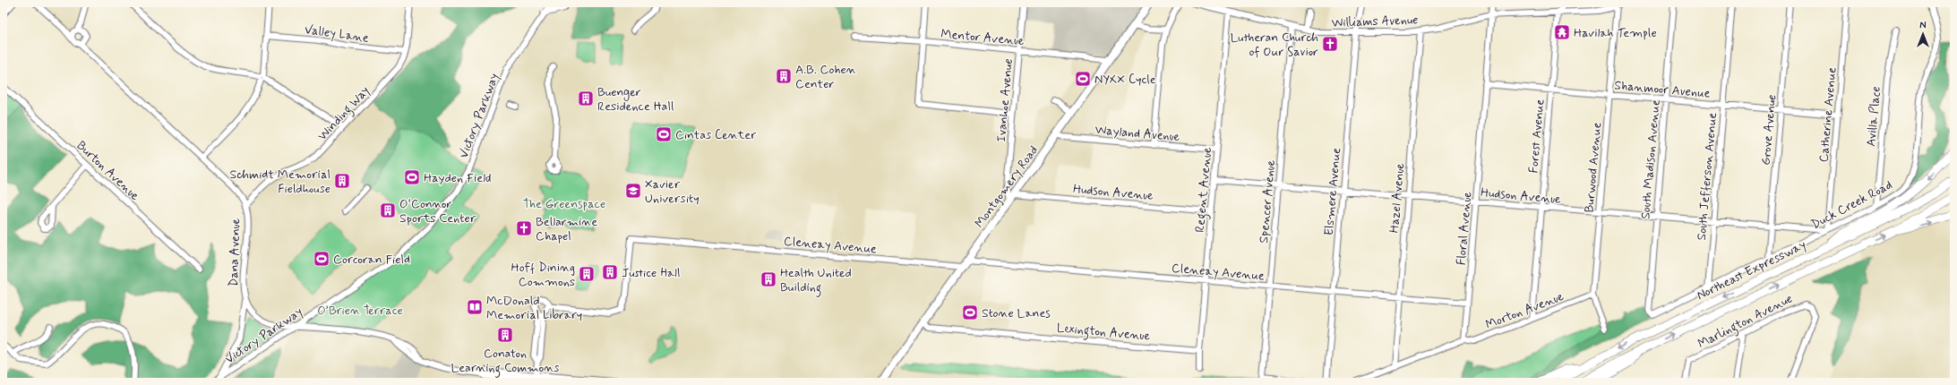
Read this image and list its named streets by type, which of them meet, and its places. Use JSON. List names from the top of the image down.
{
  "streets": {
    "highway": ["Northeast Expressway"],
    "main road": ["Montgomery Road"],
    "street": [
      "Williams Avenue",
      "Valley Lane",
      "Mentor Avenue",
      "Shanmoor Avenue",
      "Ivanhoe Avenue",
      "Winding Way",
      "Catherine Avenue",
      "Victory Parkway",
      "Avilla Place",
      "Grove Avenue",
      "Wayland Avenue",
      "Forest Avenue",
      "South Madison Avenue",
      "Burwood Avenue",
      "Burton Avenue",
      "South Jefferson Avenue",
      "Regent Avenue",
      "Hudson Avenue",
      "Elsmere Avenue",
      "Hazel Avenue",
      "Spencer Avenue",
      "Duck Creek Road",
      "Floral Avenue",
      "Cleneay Avenue",
      "Dana Avenue",
      "Morton Avenue",
      "Marlington Avenue",
      "Lexington Avenue"
    ]
  },
  "crossings": [
    ["Williams Avenue", "Forest Avenue"],
    ["Williams Avenue", "Burwood Avenue"],
    ["Williams Avenue", "Regent Avenue"],
    ["Williams Avenue", "Elsmere Avenue"],
    ["Williams Avenue", "Hazel Avenue"],
    ["Williams Avenue", "Spencer Avenue"],
    ["Williams Avenue", "Floral Avenue"],
    ["Valley Lane", "Winding Way"],
    ["Mentor Avenue", "Ivanhoe Avenue"],
    ["Mentor Avenue", "Montgomery Road"],
    ["Shanmoor Avenue", "Catherine Avenue"],
    ["Shanmoor Avenue", "Grove Avenue"],
    ["Shanmoor Avenue", "Forest Avenue"],
    ["Shanmoor Avenue", "South Madison Avenue"],
    ["Shanmoor Avenue", "Burwood Avenue"],
    ["Shanmoor Avenue", "South Jefferson Avenue"],
    ["Shanmoor Avenue", "Floral Avenue"],
    ["Ivanhoe Avenue", "Montgomery Road"],
    ["Ivanhoe Avenue", "Hudson Avenue"],
    ["Winding Way", "Dana Avenue"],
    ["Catherine Avenue", "Hudson Avenue"],
    ["Catherine Avenue", "Duck Creek Road"],
    ["Victory Parkway", "Dana Avenue"],
    ["Avilla Place", "Duck Creek Road"],
    ["Grove Avenue", "Hudson Avenue"],
    ["Grove Avenue", "Duck Creek Road"],
    ["Wayland Avenue", "Montgomery Road"],
    ["Wayland Avenue", "Regent Avenue"],
    ["Forest Avenue", "Hudson Avenue"],
    ["Forest Avenue", "Morton Avenue"],
    ["South Madison Avenue", "Hudson Avenue"],
    ["South Madison Avenue", "Duck Creek Road"],
    ["Burwood Avenue", "Hudson Avenue"],
    ["Burwood Avenue", "Morton Avenue"],
    ["South Jefferson Avenue", "Hudson Avenue"],
    ["South Jefferson Avenue", "Duck Creek Road"],
    ["Montgomery Road", "Hudson Avenue"],
    ["Montgomery Road", "Cleneay Avenue"],
    ["Montgomery Road", "Lexington Avenue"],
    ["Regent Avenue", "Hudson Avenue"],
    ["Regent Avenue", "Cleneay Avenue"],
    ["Regent Avenue", "Lexington Avenue"],
    ["Hudson Avenue", "Elsmere Avenue"],
    ["Hudson Avenue", "Hazel Avenue"],
    ["Hudson Avenue", "Spencer Avenue"],
    ["Hudson Avenue", "Duck Creek Road"],
    ["Hudson Avenue", "Floral Avenue"],
    ["Elsmere Avenue", "Cleneay Avenue"],
    ["Hazel Avenue", "Cleneay Avenue"],
    ["Spencer Avenue", "Cleneay Avenue"],
    ["Floral Avenue", "Cleneay Avenue"],
    ["Floral Avenue", "Morton Avenue"]
  ],
  "parks": ["The Greenspace", "O’Brien Terrace"],
  "places": {
    "temple": ["Havilah Temple"],
    "church": ["Lutheran Church of Our Savior", "Bellarmine Chapel"],
    "building": [
      "A.B. Cohen Center",
      "Buenger Residence Hall",
      "Schmidt Memorial Fieldhouse",
      "O'Connor Sports Center",
      "Justice Hall",
      "Hoff Dining Commons",
      "Health United Building",
      "Conaton Learning Commons"
    ],
    "sports": [
      "NYXX Cycle",
      "Cintas Center",
      "Hayden Field",
      "Corcoran Field",
      "Stone Lanes"
    ],
    "school or university": ["Xavier University"],
    "library": ["McDonald Memorial Library"]
  },
  "north": "top"
}
